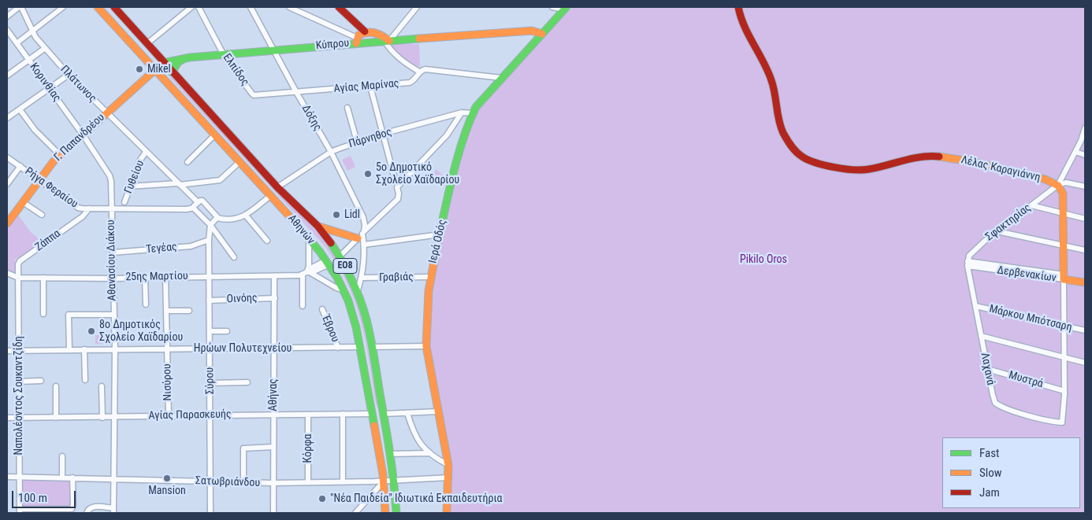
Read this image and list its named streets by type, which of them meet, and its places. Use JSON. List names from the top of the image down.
{
  "streets": {
    "main road": [
      "Κύπρου",
      "Γ. Παπανδρέου",
      "Λέλας Καραγιάννη",
      "Αθηνών",
      "Ιερά Οδός",
      "ΕΟ8",
      "Δερβενακίων"
    ],
    "street": [
      "Ελπίδος",
      "Κορινθίας",
      "Πλάτωνος",
      "Αγίας Μαρίνας",
      "Δόξης",
      "Πάρνηθος",
      "Γυθείου",
      "Ρήγα Φεραίου",
      "Σφακτηρίας",
      "Ζάππα",
      "Τεγέας",
      "Αθανασίου Διάκου",
      "25ης Μαρτίου",
      "Γραβιάς",
      "Οινόης",
      "Μάρκου Μπότσαρη",
      "Έβρου",
      "Ηρώων Πολυτεχνείου",
      "Λαχανά",
      "Μυστρά",
      "Σύρου",
      "Νισύρου",
      "Αθήνας",
      "Ναπολέοντος Σουκαντζίδη",
      "Αγίας Παρασκευής",
      "Κόρφα",
      "Σατωβριάνδου"
    ]
  },
  "crossings": [
    ["Κύπρου", "Ελπίδος"],
    ["Κύπρου", "Δόξης"],
    ["Κύπρου", "Γ. Παπανδρέου"],
    ["Κύπρου", "Αθηνών"],
    ["Κύπρου", "Ιερά Οδός"],
    ["Ελπίδος", "Αγίας Μαρίνας"],
    ["Ελπίδος", "Δόξης"],
    ["Κορινθίας", "Γ. Παπανδρέου"],
    ["Κορινθίας", "Αθανασίου Διάκου"],
    ["Πλάτωνος", "Γ. Παπανδρέου"],
    ["Πλάτωνος", "Γυθείου"],
    ["Αγίας Μαρίνας", "Δόξης"],
    ["Δόξης", "Πάρνηθος"],
    ["Γ. Παπανδρέου", "Ρήγα Φεραίου"],
    ["Γ. Παπανδρέου", "Αθηνών"],
    ["Γ. Παπανδρέου", "Αθανασίου Διάκου"],
    ["Πάρνηθος", "Αθηνών"],
    ["Πάρνηθος", "Ιερά Οδός"],
    ["Λέλας Καραγιάννη", "Σφακτηρίας"],
    ["Ρήγα Φεραίου", "Ζάππα"],
    ["Ρήγα Φεραίου", "Αθανασίου Διάκου"],
    ["Σφακτηρίας", "Δερβενακίων"],
    ["Σφακτηρίας", "Λαχανά"],
    ["Αθηνών", "Ηρώων Πολυτεχνείου"],
    ["Αθηνών", "Αγίας Παρασκευής"],
    ["Αθηνών", "Σατωβριάνδου"],
    ["Ζάππα", "25ης Μαρτίου"],
    ["Ζάππα", "Ναπολέοντος Σουκαντζίδη"],
    ["Ιερά Οδός", "Γραβιάς"],
    ["Ιερά Οδός", "Σατωβριάνδου"],
    ["Τεγέας", "Αθανασίου Διάκου"],
    ["Τεγέας", "Σύρου"],
    ["Αθανασίου Διάκου", "25ης Μαρτίου"],
    ["Αθανασίου Διάκου", "Ηρώων Πολυτεχνείου"],
    ["Αθανασίου Διάκου", "Αγίας Παρασκευής"],
    ["Αθανασίου Διάκου", "Σατωβριάνδου"],
    ["Δερβενακίων", "Λαχανά"],
    ["25ης Μαρτίου", "Σύρου"],
    ["25ης Μαρτίου", "Νισύρου"],
    ["25ης Μαρτίου", "Αθήνας"],
    ["25ης Μαρτίου", "Ναπολέοντος Σουκαντζίδη"],
    ["Οινόης", "Σύρου"],
    ["Οινόης", "Αθήνας"],
    ["Μάρκου Μπότσαρη", "Λαχανά"],
    ["Έβρου", "Ηρώων Πολυτεχνείου"],
    ["Ηρώων Πολυτεχνείου", "Σύρου"],
    ["Ηρώων Πολυτεχνείου", "Νισύρου"],
    ["Ηρώων Πολυτεχνείου", "Αθήνας"],
    ["Ηρώων Πολυτεχνείου", "Ναπολέοντος Σουκαντζίδη"],
    ["Λαχανά", "Μυστρά"],
    ["Σύρου", "Αγίας Παρασκευής"],
    ["Σύρου", "Σατωβριάνδου"],
    ["Νισύρου", "Αγίας Παρασκευής"],
    ["Αθήνας", "Αγίας Παρασκευής"],
    ["Αθήνας", "Σατωβριάνδου"],
    ["Ναπολέοντος Σουκαντζίδη", "Αγίας Παρασκευής"],
    ["Ναπολέοντος Σουκαντζίδη", "Σατωβριάνδου"],
    ["Αγίας Παρασκευής", "Κόρφα"],
    ["Κόρφα", "Σατωβριάνδου"]
  ],
  "parks": ["Pikilo Oros"],
  "places": [
    "Mikel",
    "5ο Δημοτικό Σχολείο Χαϊδαρίου",
    "Lidl",
    "8ο Δημοτικός Σχολείο Χαϊδαρίου",
    "Mansion",
    "\"Νέα Παιδεία\" Ιδιωτικά Εκπαιδευτήρια"
  ],
  "legend": ["Fast", "Slow", "Jam"],
  "scale_bar": "100 m"
}
